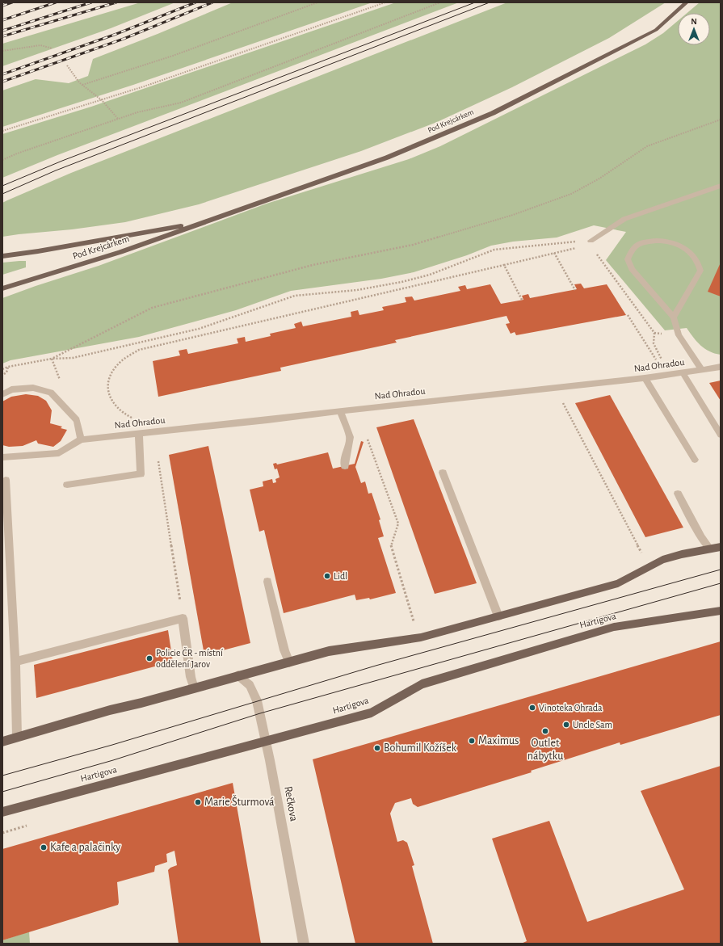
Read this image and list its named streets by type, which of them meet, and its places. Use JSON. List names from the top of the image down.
{
  "streets": {
    "main road": ["Pod Krejcárkem", "Hartigova"],
    "street": ["Nad Ohradou", "Rečkova"]
  },
  "crossings": [
    ["Hartigova", "Rečkova"]
  ],
  "places": [
    "Lidl",
    "Policie ČR - místní oddělení Jarov",
    "Vinoteka Ohrada",
    "Uncle Sam",
    "Outlet nábytku",
    "Maximus",
    "Bohumil Kožíšek",
    "Marie Šturmová",
    "Kafe a palačinky"
  ],
  "north": "top"
}
